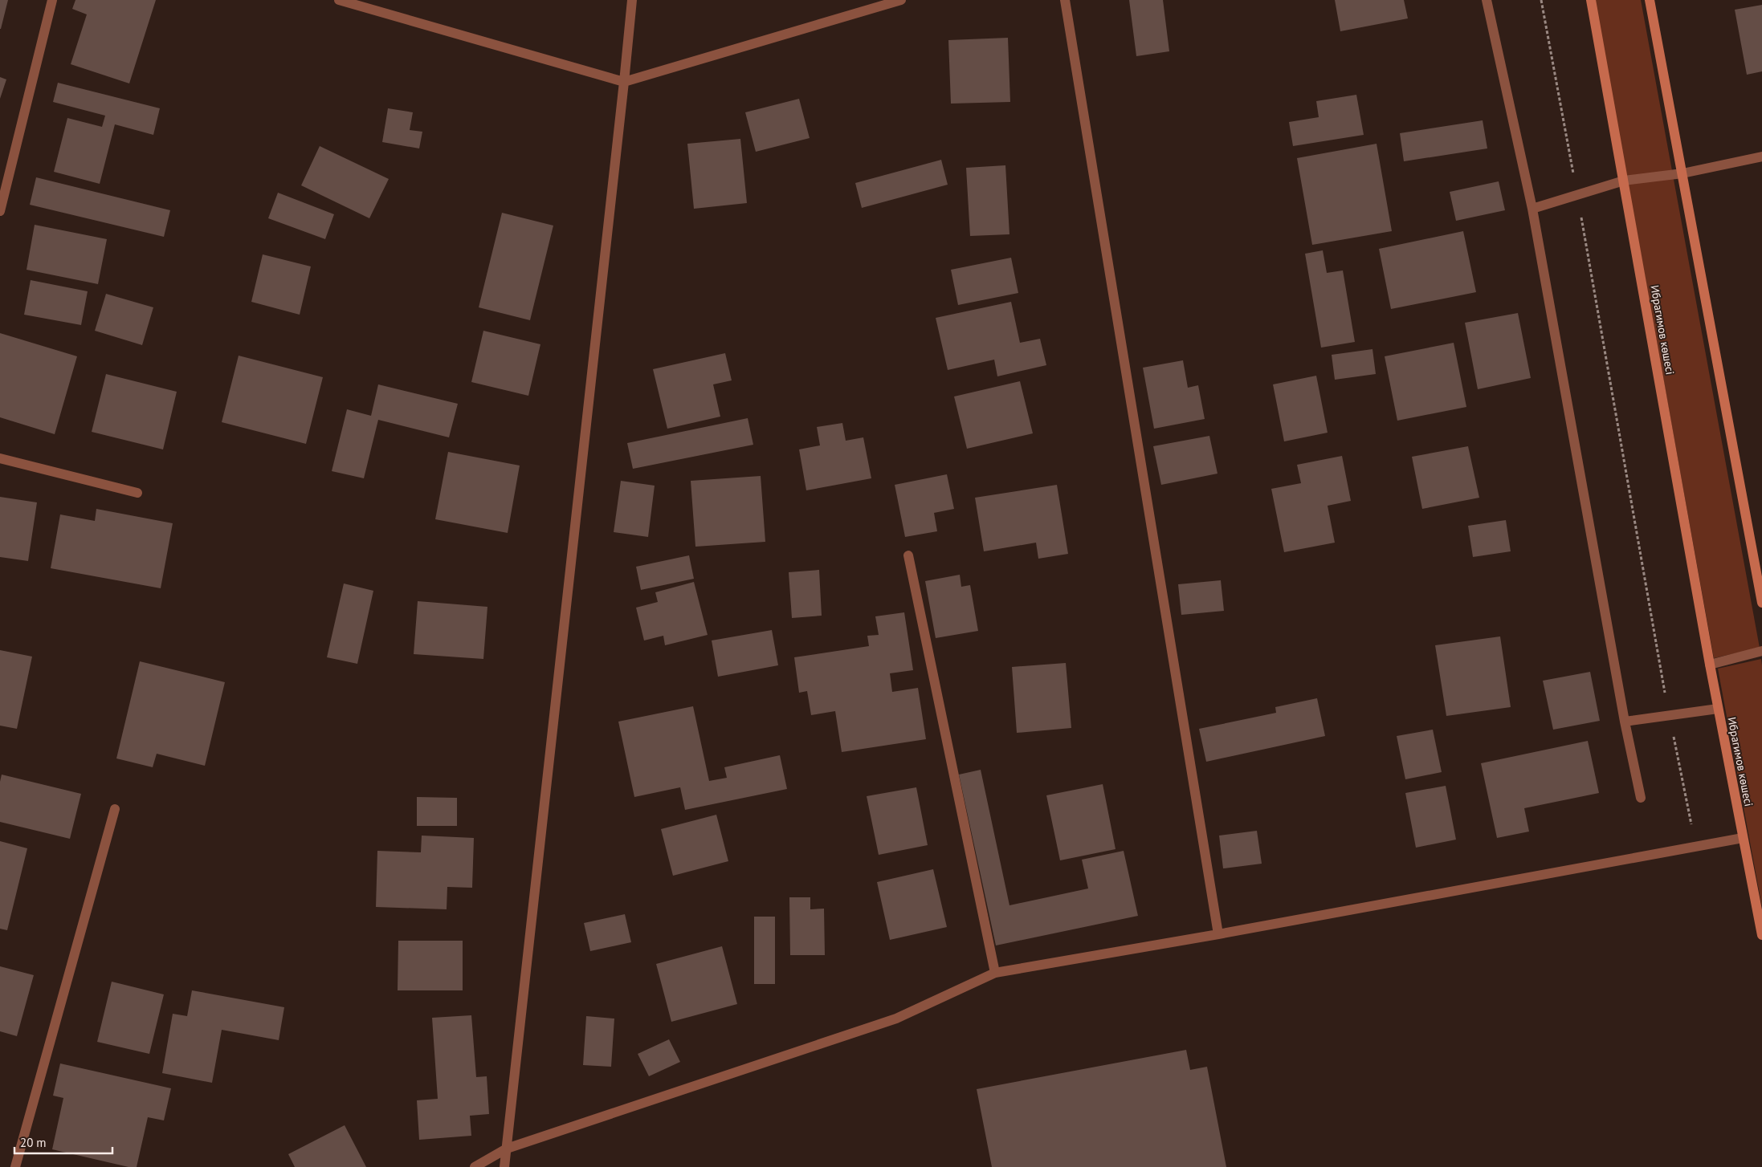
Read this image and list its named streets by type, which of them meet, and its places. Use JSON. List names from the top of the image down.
{
  "streets": {
    "street": ["Ибрагимов көшесі"]
  },
  "scale_bar": "20 m"
}
